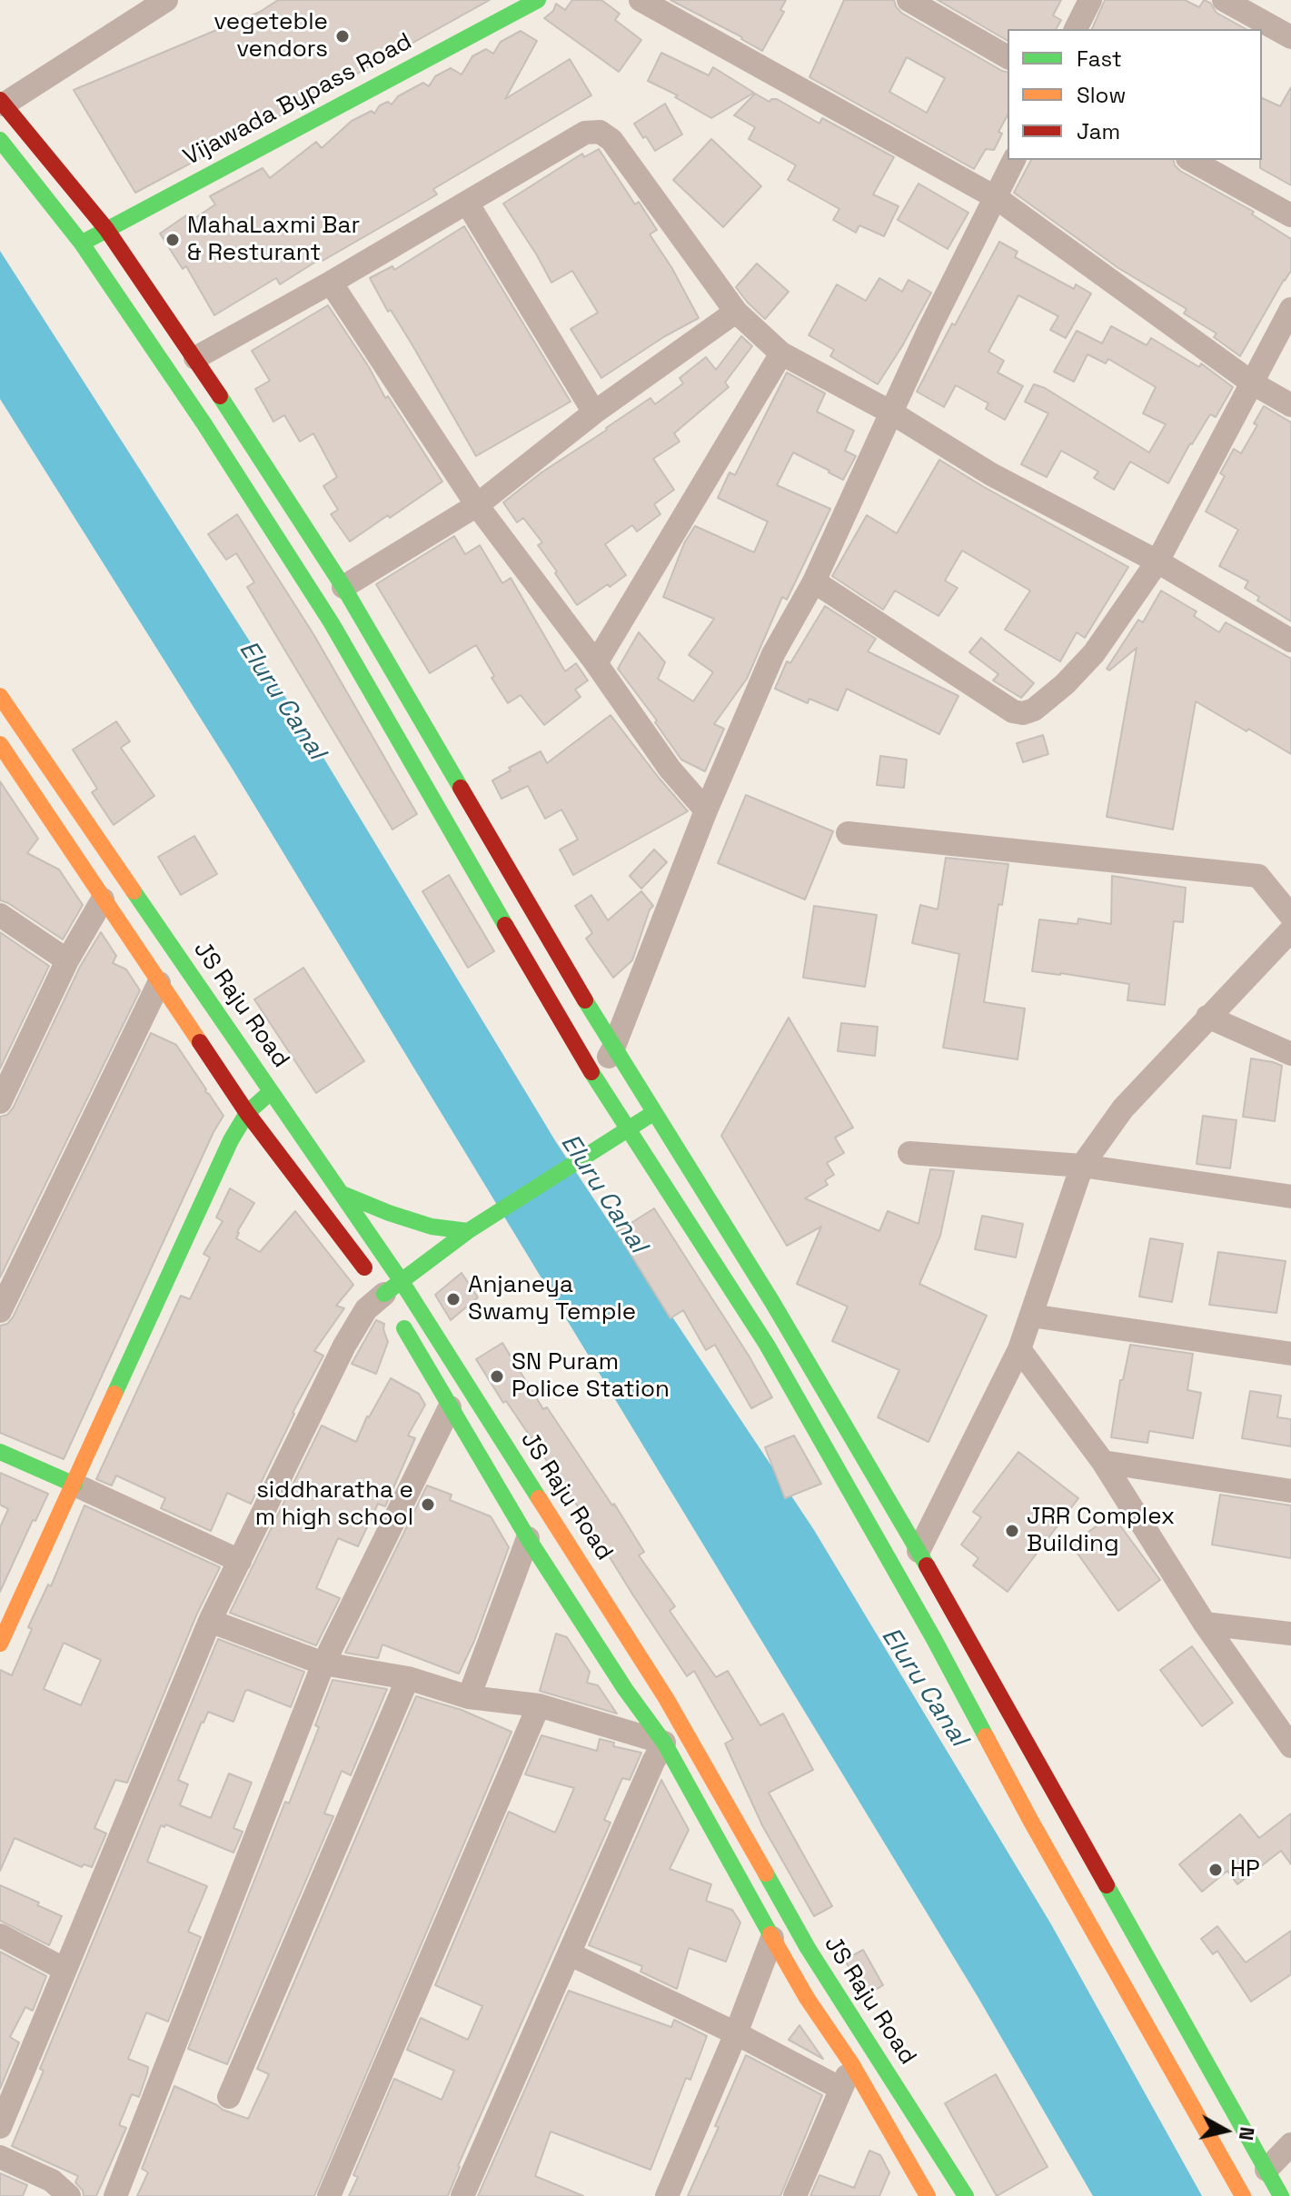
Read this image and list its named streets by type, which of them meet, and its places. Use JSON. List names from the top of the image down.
{
  "streets": {
    "main road": ["Vijawada Bypass Road", "JS Raju Road"]
  },
  "water": ["Eluru Canal"],
  "places": [
    "vegeteble vendors",
    "MahaLaxmi Bar & Resturant",
    "Anjaneya Swamy Temple",
    "SN Puram Police Station",
    "siddharatha e m high school",
    "JRR Complex Building",
    "HP"
  ],
  "legend": ["Fast", "Slow", "Jam"],
  "north": "right"
}
